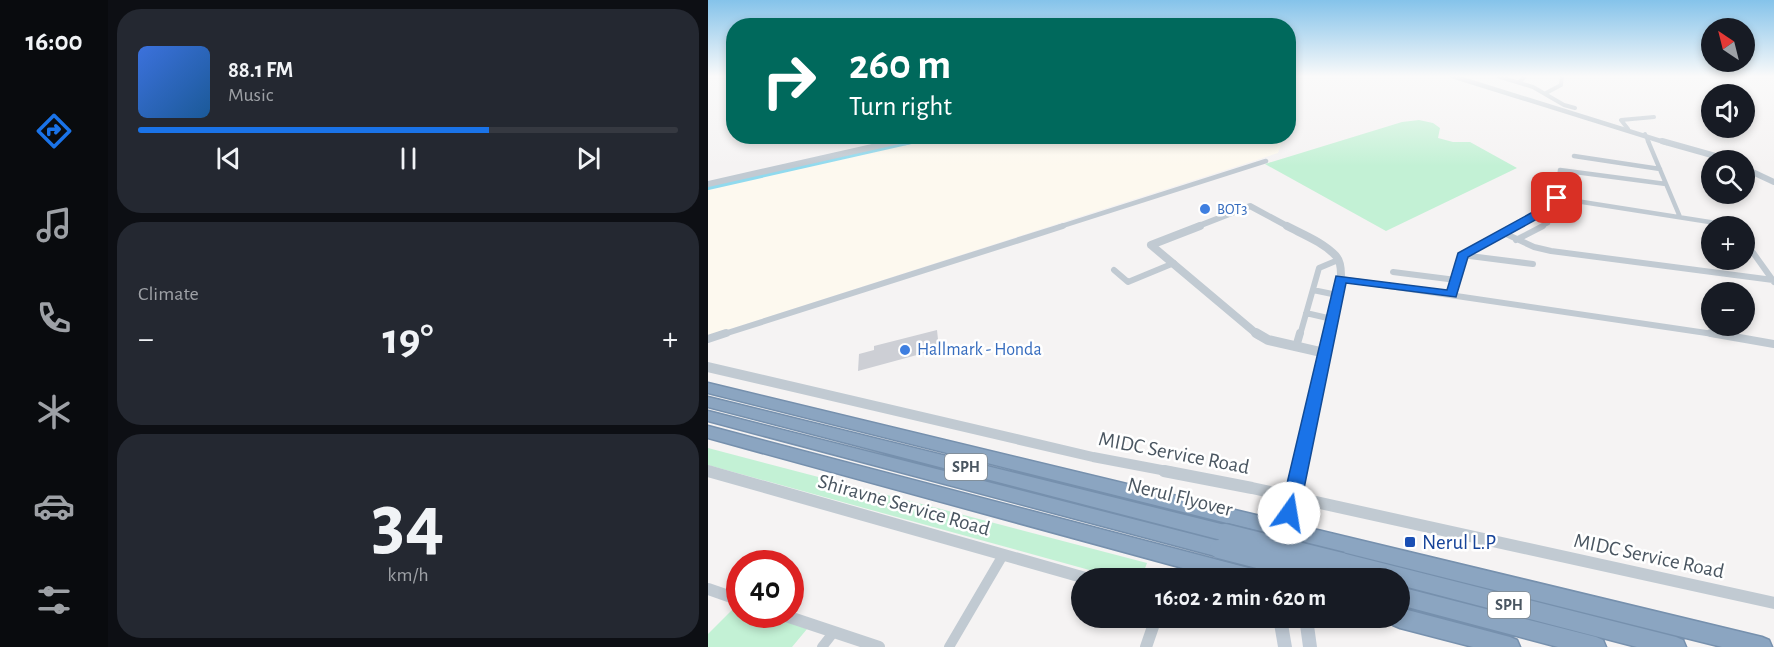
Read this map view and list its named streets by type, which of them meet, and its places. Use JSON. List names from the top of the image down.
{
  "streets": {
    "highway": ["SPH", "Nerul Flyover"],
    "street": ["MIDC Service Road", "Shiravne Service Road"]
  },
  "places": {
    "other": ["BOT3", "Hallmark - Honda"],
    "transit": ["Nerul L.P"]
  },
  "north": "top left",
  "page": {
    "tabs": "16:00",
    "map_buttons": ["+", "−"],
    "turn": ["260 m", "Turn right"],
    "song": ["88.1 FM", "Music"],
    "tile": [
      "Climate",
      ["34", "km/h"]
    ],
    "heat": ["−", "19°", "+"],
    "limit": "40",
    "trip": "16:02 · 2 min · 620 m"
  }
}
